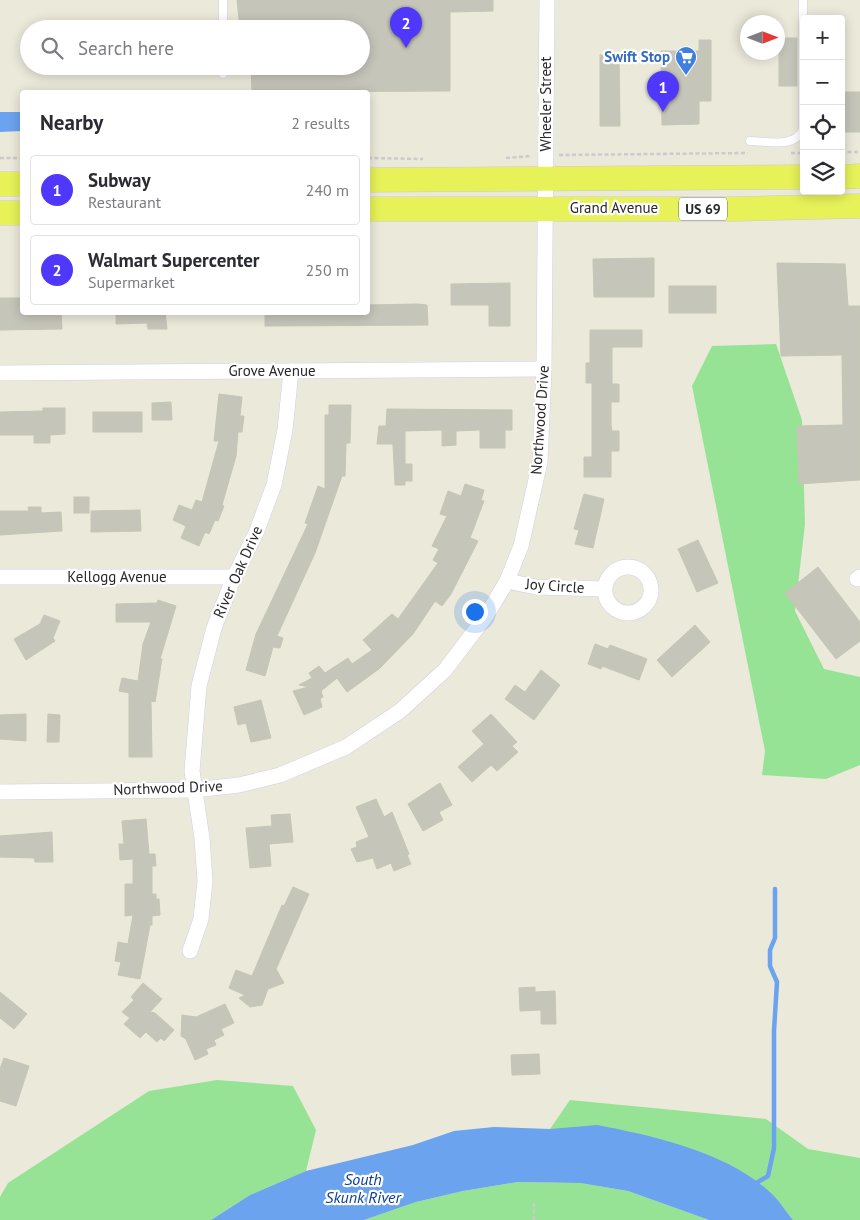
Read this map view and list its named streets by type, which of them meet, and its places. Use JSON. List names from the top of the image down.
{
  "streets": {
    "main road": ["Grand Avenue", "US 69"],
    "street": [
      "Wheeler Street",
      "Grove Avenue",
      "Northwood Drive",
      "River Oak Drive",
      "Kellogg Avenue",
      "Joy Circle"
    ]
  },
  "crossings": [
    ["Wheeler Street", "Grand Avenue"],
    ["Wheeler Street", "Northwood Drive"],
    ["Grand Avenue", "Northwood Drive"],
    ["Grove Avenue", "Northwood Drive"],
    ["Grove Avenue", "River Oak Drive"],
    ["Northwood Drive", "River Oak Drive"],
    ["Northwood Drive", "Joy Circle"],
    ["River Oak Drive", "Kellogg Avenue"]
  ],
  "water": ["South Skunk River"],
  "places": {
    "supermarket": ["Swift Stop"]
  },
  "north": "right",
  "page": {
    "pins": ["2", "1"],
    "map_buttons": ["+", "−"],
    "search": "Search here",
    "heading": ["Nearby", "2 results"],
    "list": [
      {
        "mark": "1",
        "name": "Subway",
        "note": "Restaurant",
        "value": "240 m"
      },
      {
        "mark": "2",
        "name": "Walmart Supercenter",
        "note": "Supermarket",
        "value": "250 m"
      }
    ]
  }
}
